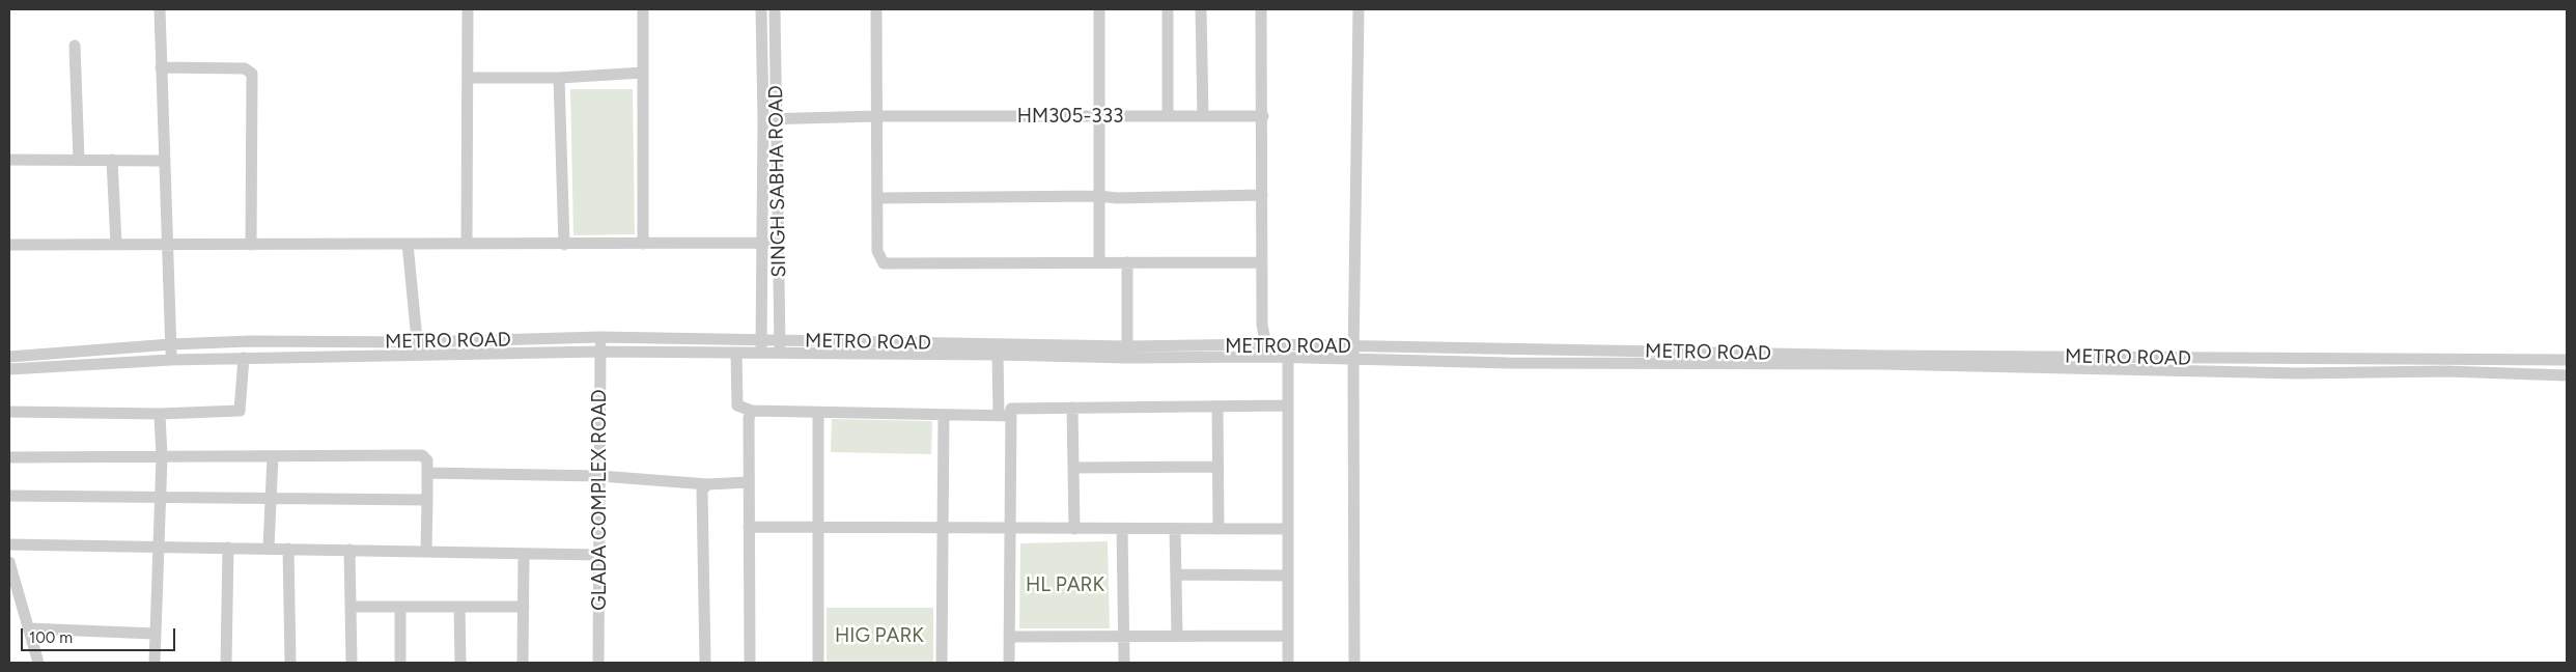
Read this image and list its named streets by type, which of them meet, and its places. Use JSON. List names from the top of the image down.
{
  "streets": {
    "street": [
      "HM305-333",
      "SINGH SABHA ROAD",
      "METRO ROAD",
      "GLADA COMPLEX ROAD"
    ]
  },
  "crossings": [
    ["HM305-333", "SINGH SABHA ROAD"],
    ["SINGH SABHA ROAD", "METRO ROAD"],
    ["METRO ROAD", "GLADA COMPLEX ROAD"]
  ],
  "parks": ["HL PARK", "HIG PARK"],
  "scale_bar": "100 m"
}
